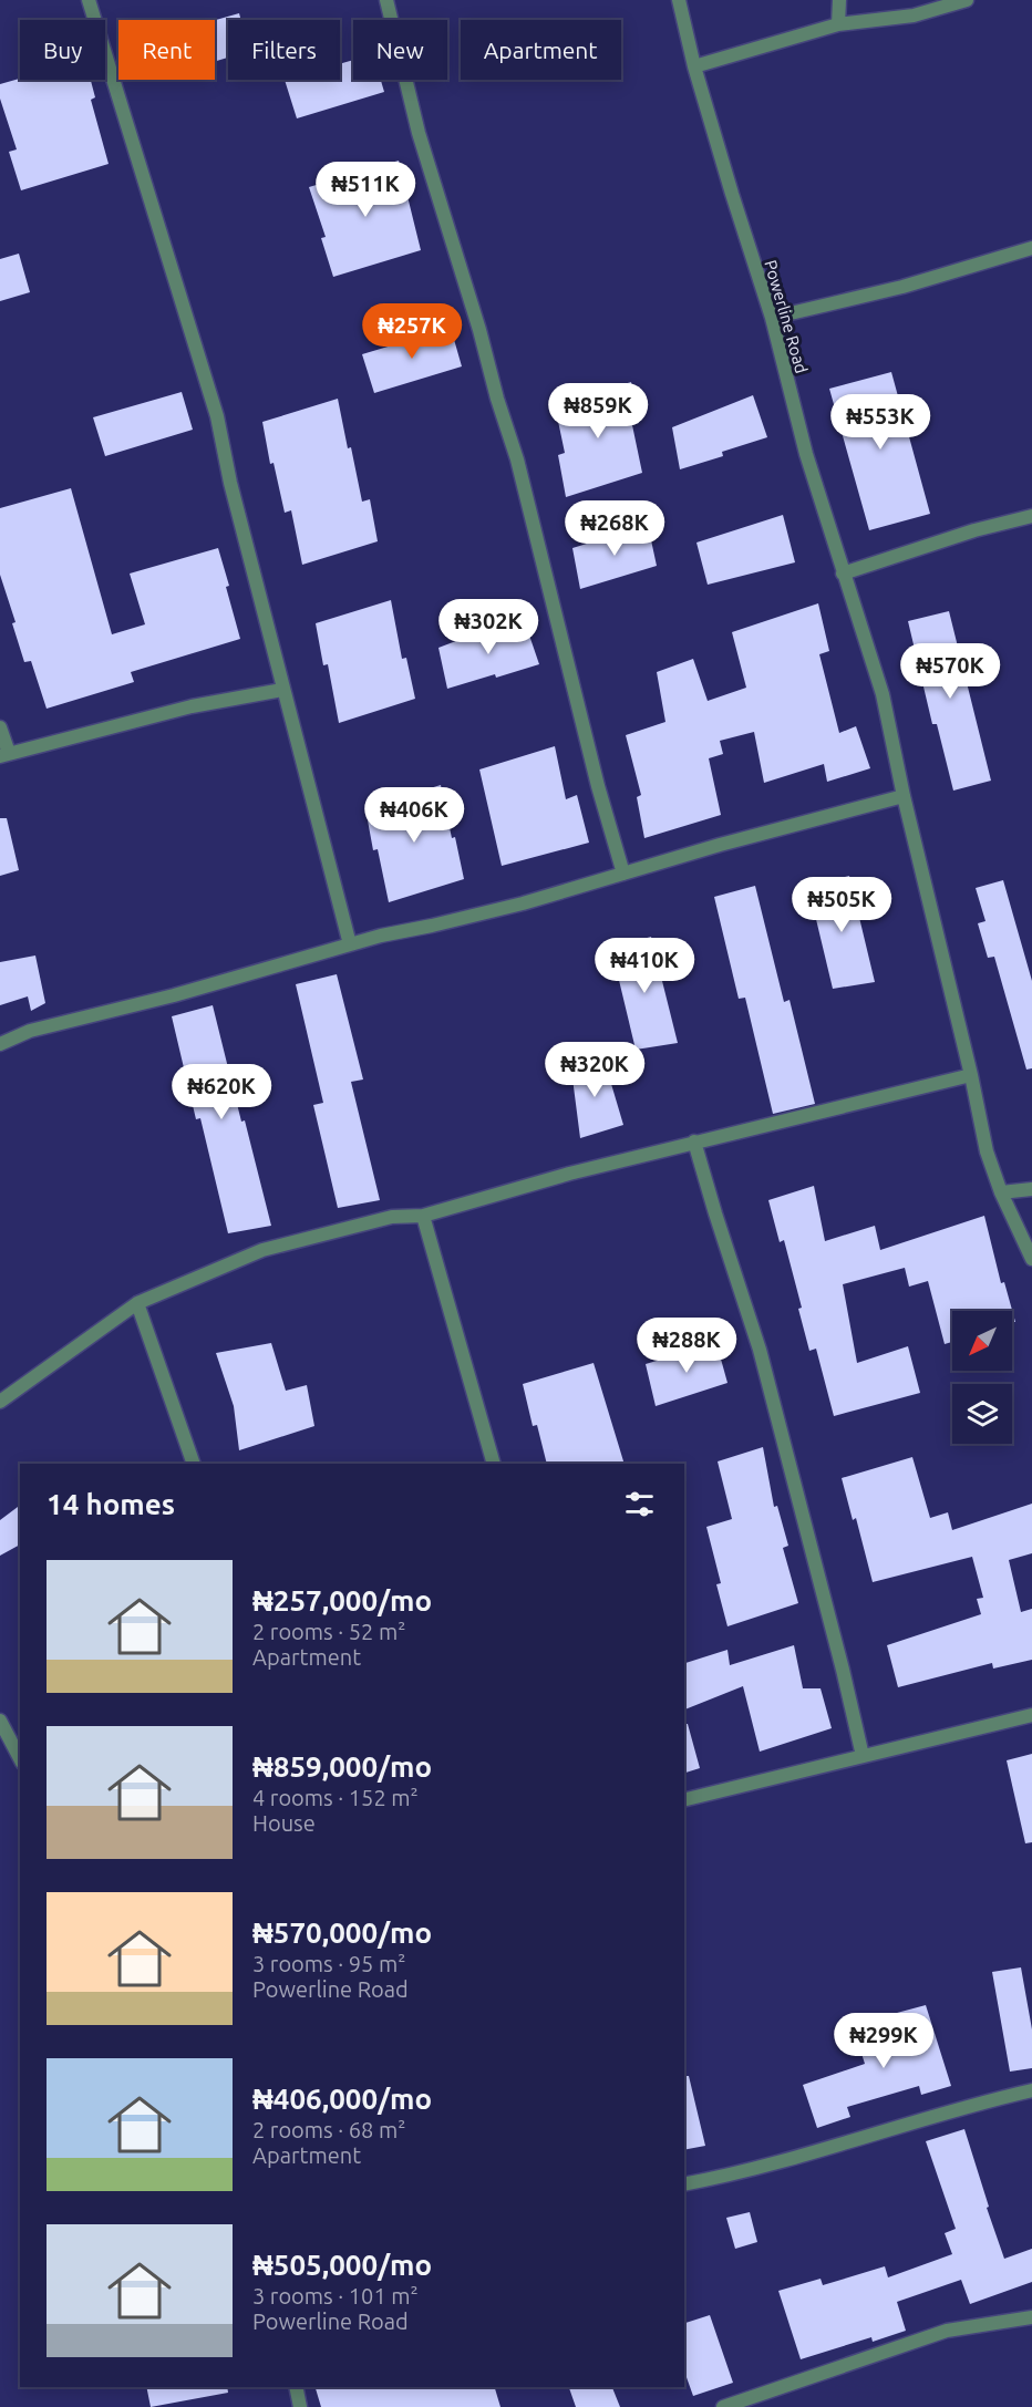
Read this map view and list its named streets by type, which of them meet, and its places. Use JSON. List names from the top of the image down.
{
  "streets": {
    "street": ["Powerline Road"]
  },
  "north": "bottom left",
  "page": {
    "chip": [
      "Buy",
      "Rent",
      "Filters",
      "New",
      "Apartment"
    ],
    "price": [
      "₦511K",
      "₦257K",
      "₦859K",
      "₦553K",
      "₦268K",
      "₦302K",
      "₦570K",
      "₦406K",
      "₦505K",
      "₦410K",
      "₦320K",
      "₦620K",
      "₦288K",
      "₦299K"
    ],
    "heading": "14 homes",
    "list": [
      {
        "name": "₦257,000/mo",
        "note": "2 rooms · 52 m² · Apartment"
      },
      {
        "name": "₦859,000/mo",
        "note": "4 rooms · 152 m² · House"
      },
      {
        "name": "₦570,000/mo",
        "note": "3 rooms · 95 m² · Powerline Road"
      },
      {
        "name": "₦406,000/mo",
        "note": "2 rooms · 68 m² · Apartment"
      },
      {
        "name": "₦505,000/mo",
        "note": "3 rooms · 101 m² · Powerline Road"
      }
    ]
  }
}
